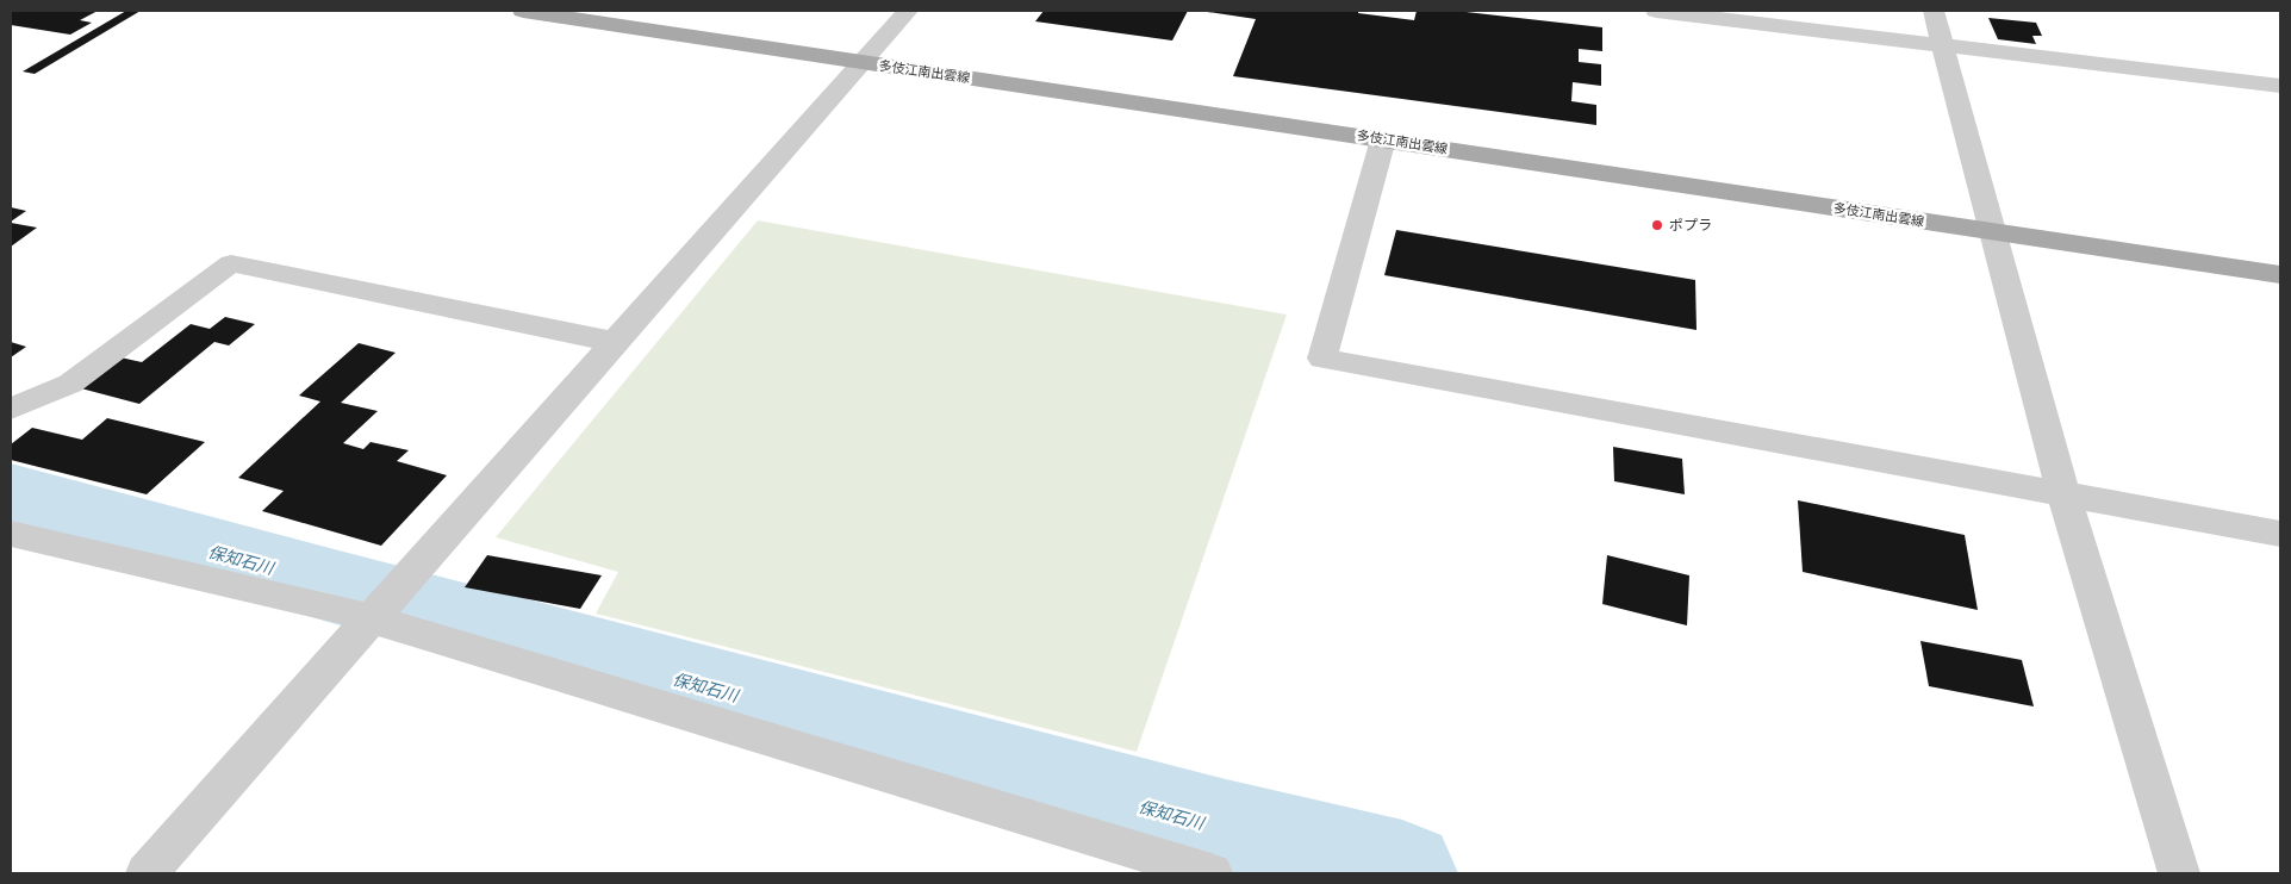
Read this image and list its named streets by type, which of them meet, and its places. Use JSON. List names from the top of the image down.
{
  "streets": {
    "main road": ["多伎江南出雲線"]
  },
  "water": ["保知石川"],
  "places": ["ポプラ"]
}
